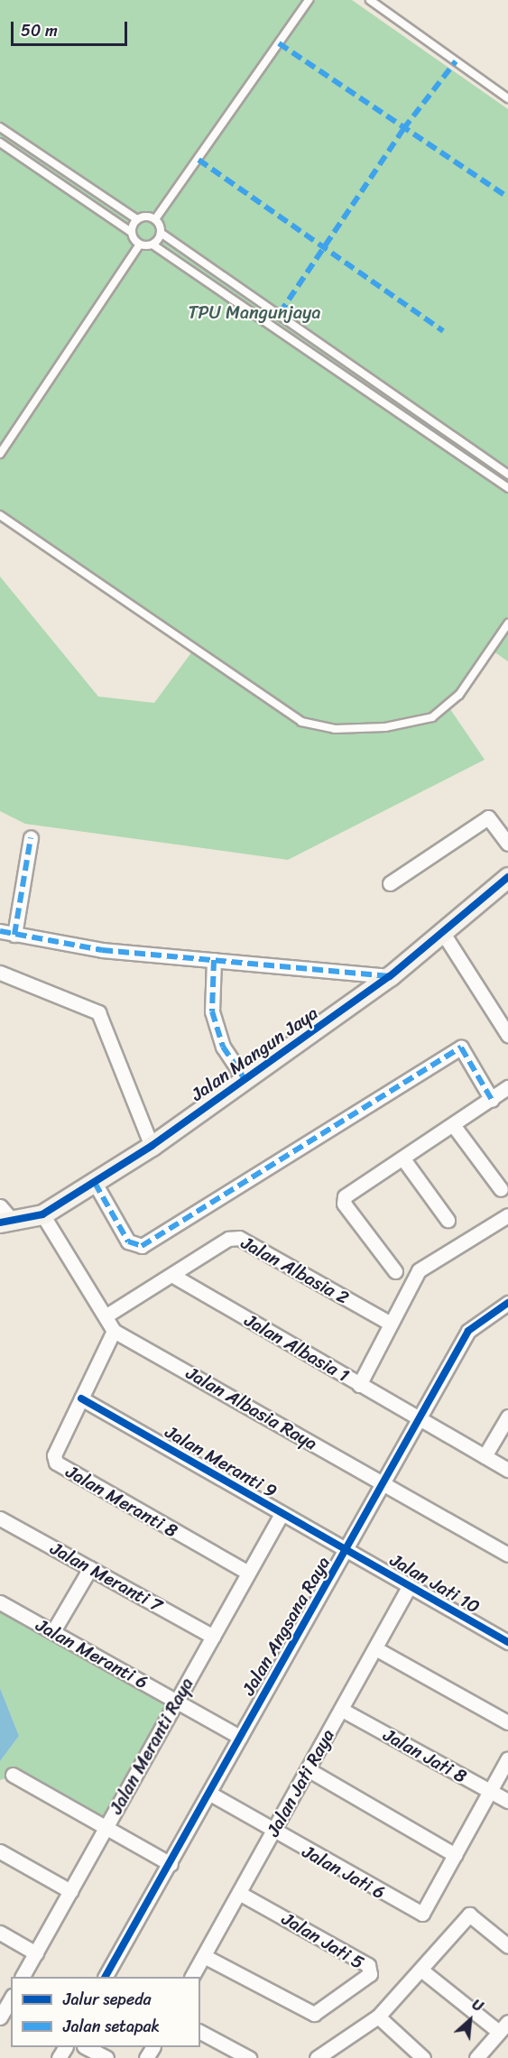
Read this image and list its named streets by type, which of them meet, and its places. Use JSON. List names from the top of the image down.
{
  "streets": {
    "street": [
      "Jalan Mangun Jaya",
      "Jalan Albasia 2",
      "Jalan Albasia 1",
      "Jalan Albasia Raya",
      "Jalan Meranti 9",
      "Jalan Meranti 8",
      "Jalan Meranti 7",
      "Jalan Jati 10",
      "Jalan Angsana Raya",
      "Jalan Meranti 6",
      "Jalan Meranti Raya",
      "Jalan Jati 8",
      "Jalan Jati Raya",
      "Jalan Jati 6",
      "Jalan Jati 5"
    ]
  },
  "crossings": [
    ["Jalan Albasia 2", "Jalan Albasia 1"],
    ["Jalan Albasia 1", "Jalan Angsana Raya"],
    ["Jalan Albasia Raya", "Jalan Angsana Raya"],
    ["Jalan Meranti 9", "Jalan Meranti 8"],
    ["Jalan Meranti 9", "Jalan Jati 10"],
    ["Jalan Meranti 9", "Jalan Angsana Raya"],
    ["Jalan Meranti 9", "Jalan Meranti Raya"],
    ["Jalan Meranti 8", "Jalan Meranti Raya"],
    ["Jalan Meranti 7", "Jalan Meranti Raya"],
    ["Jalan Jati 10", "Jalan Angsana Raya"],
    ["Jalan Jati 10", "Jalan Jati Raya"],
    ["Jalan Angsana Raya", "Jalan Meranti 6"],
    ["Jalan Angsana Raya", "Jalan Jati 6"],
    ["Jalan Meranti 6", "Jalan Meranti Raya"],
    ["Jalan Jati 8", "Jalan Jati Raya"],
    ["Jalan Jati Raya", "Jalan Jati 6"],
    ["Jalan Jati Raya", "Jalan Jati 5"]
  ],
  "parks": ["TPU Mangunjaya"],
  "legend": ["Jalur sepeda", "Jalan setapak"],
  "scale_bar": "50 m",
  "north": "top right"
}
